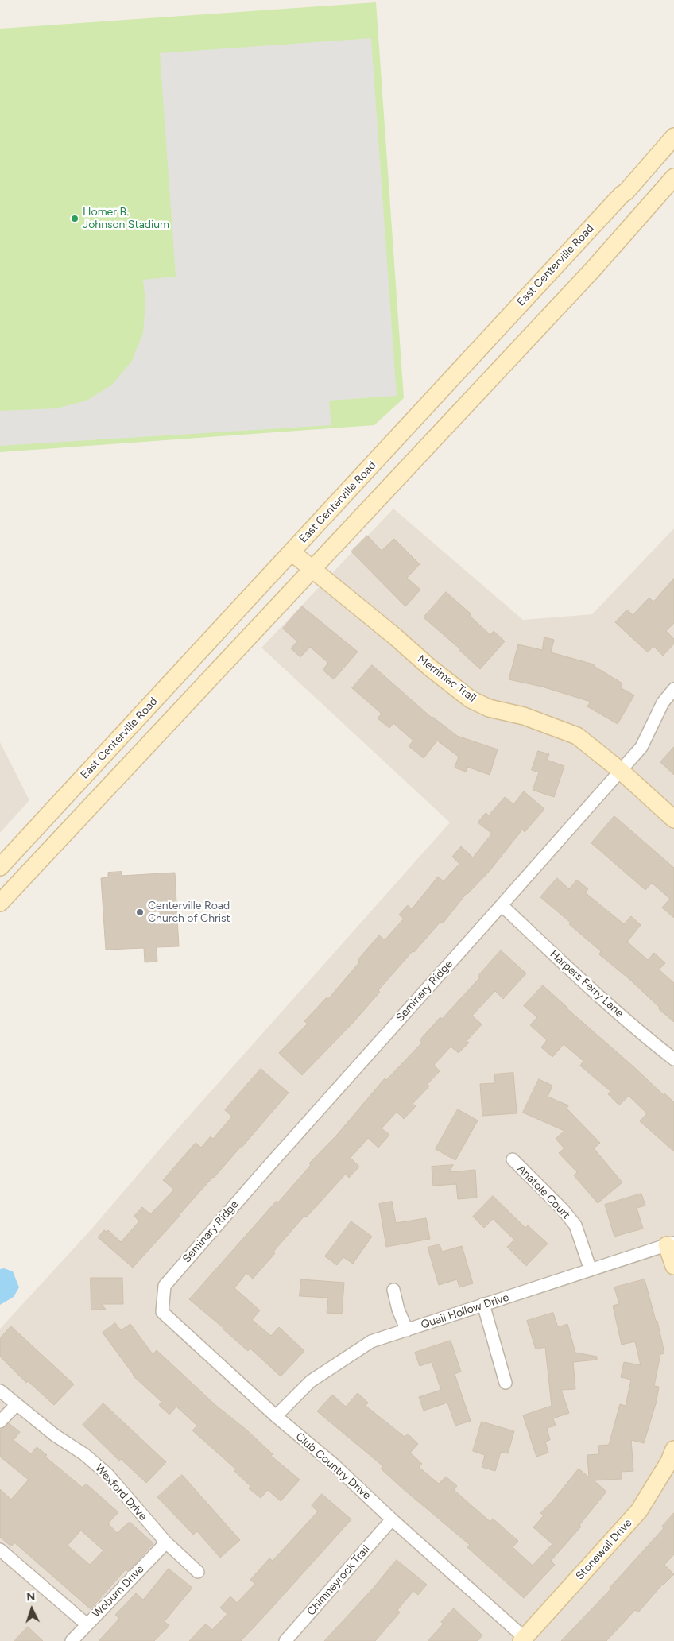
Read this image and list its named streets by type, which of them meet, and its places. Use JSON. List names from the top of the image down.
{
  "streets": {
    "main road": ["East Centerville Road", "Merrimac Trail", "Stonewall Drive"],
    "street": [
      "Harpers Ferry Lane",
      "Seminary Ridge",
      "Anatole Court",
      "Quail Hollow Drive",
      "Club Country Drive",
      "Wexford Drive",
      "Chimneyrock Trail",
      "Woburn Drive"
    ]
  },
  "crossings": [
    ["East Centerville Road", "Merrimac Trail"],
    ["Merrimac Trail", "Seminary Ridge"],
    ["Harpers Ferry Lane", "Seminary Ridge"],
    ["Seminary Ridge", "Club Country Drive"],
    ["Anatole Court", "Quail Hollow Drive"],
    ["Quail Hollow Drive", "Club Country Drive"],
    ["Club Country Drive", "Stonewall Drive"],
    ["Club Country Drive", "Chimneyrock Trail"],
    ["Wexford Drive", "Woburn Drive"]
  ],
  "places": ["Homer B. Johnson Stadium", "Centerville Road Church of Christ"],
  "north": "top"
}
